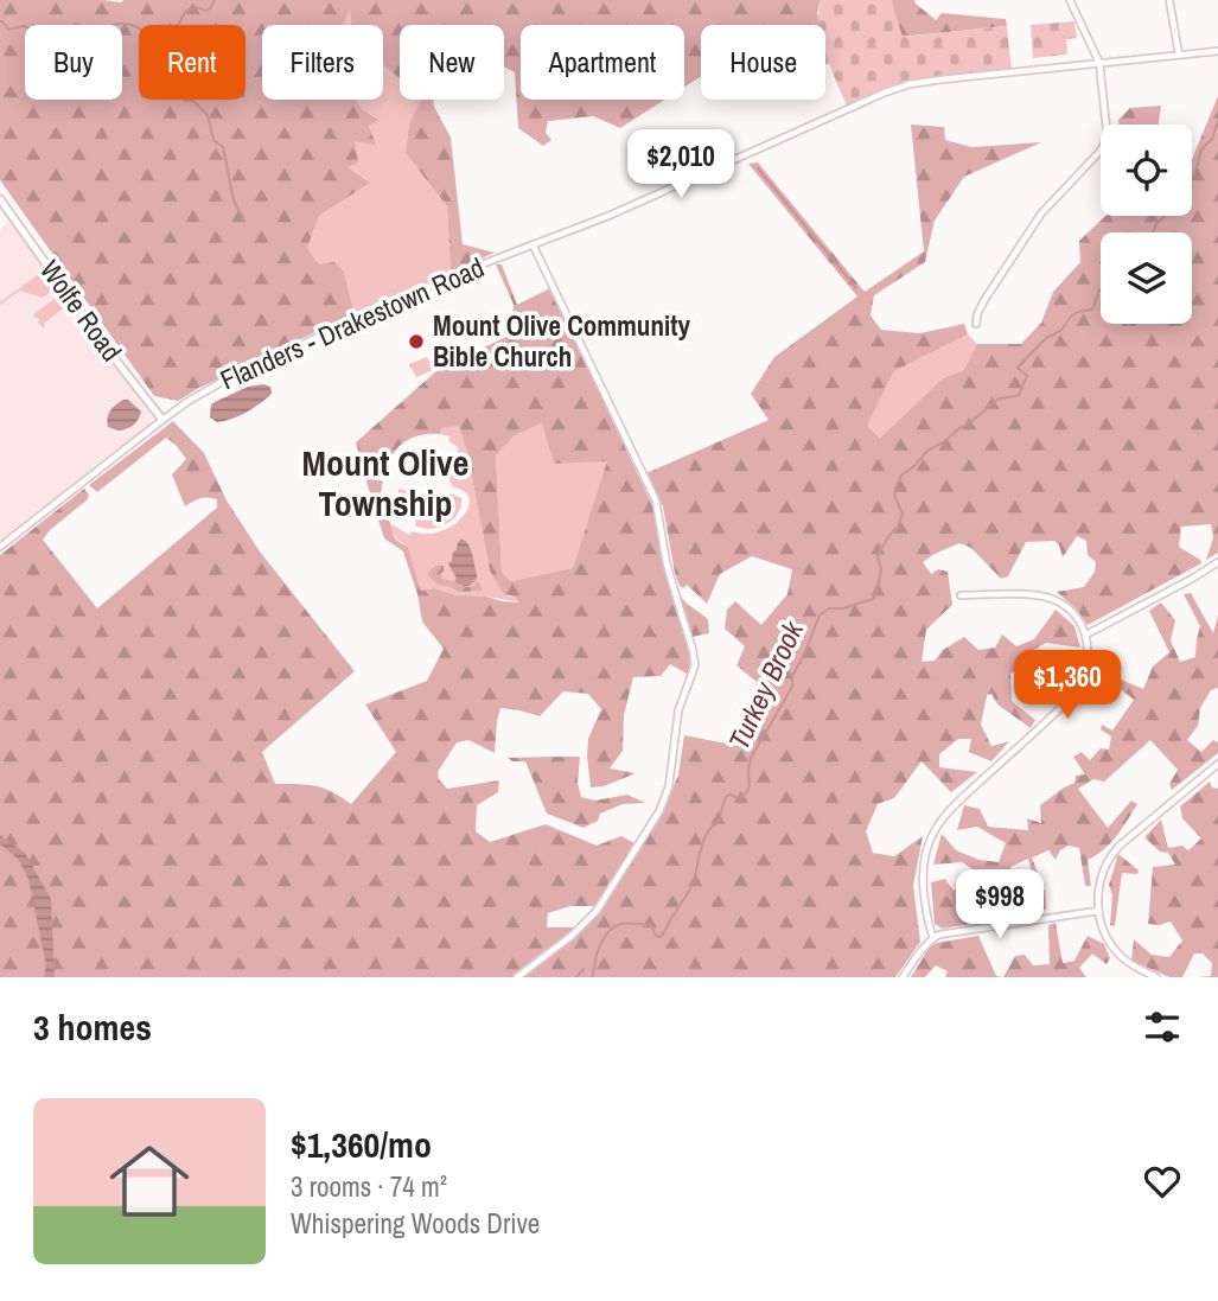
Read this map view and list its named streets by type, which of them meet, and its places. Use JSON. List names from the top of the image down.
{
  "streets": {
    "main road": ["Wolfe Road"],
    "street": ["Flanders - Drakestown Road"]
  },
  "crossings": [
    ["Wolfe Road", "Flanders - Drakestown Road"]
  ],
  "districts": ["Mount Olive Township"],
  "water": ["Turkey Brook"],
  "places": ["Mount Olive Community Bible Church"],
  "page": {
    "chip": [
      "Buy",
      "Rent",
      "Filters",
      "New",
      "Apartment",
      "House"
    ],
    "price": ["$2,010", "$1,360", "$998"],
    "heading": "3 homes",
    "list": [
      {
        "name": "$1,360/mo",
        "note": "3 rooms · 74 m² · Whispering Woods Drive"
      }
    ]
  }
}
